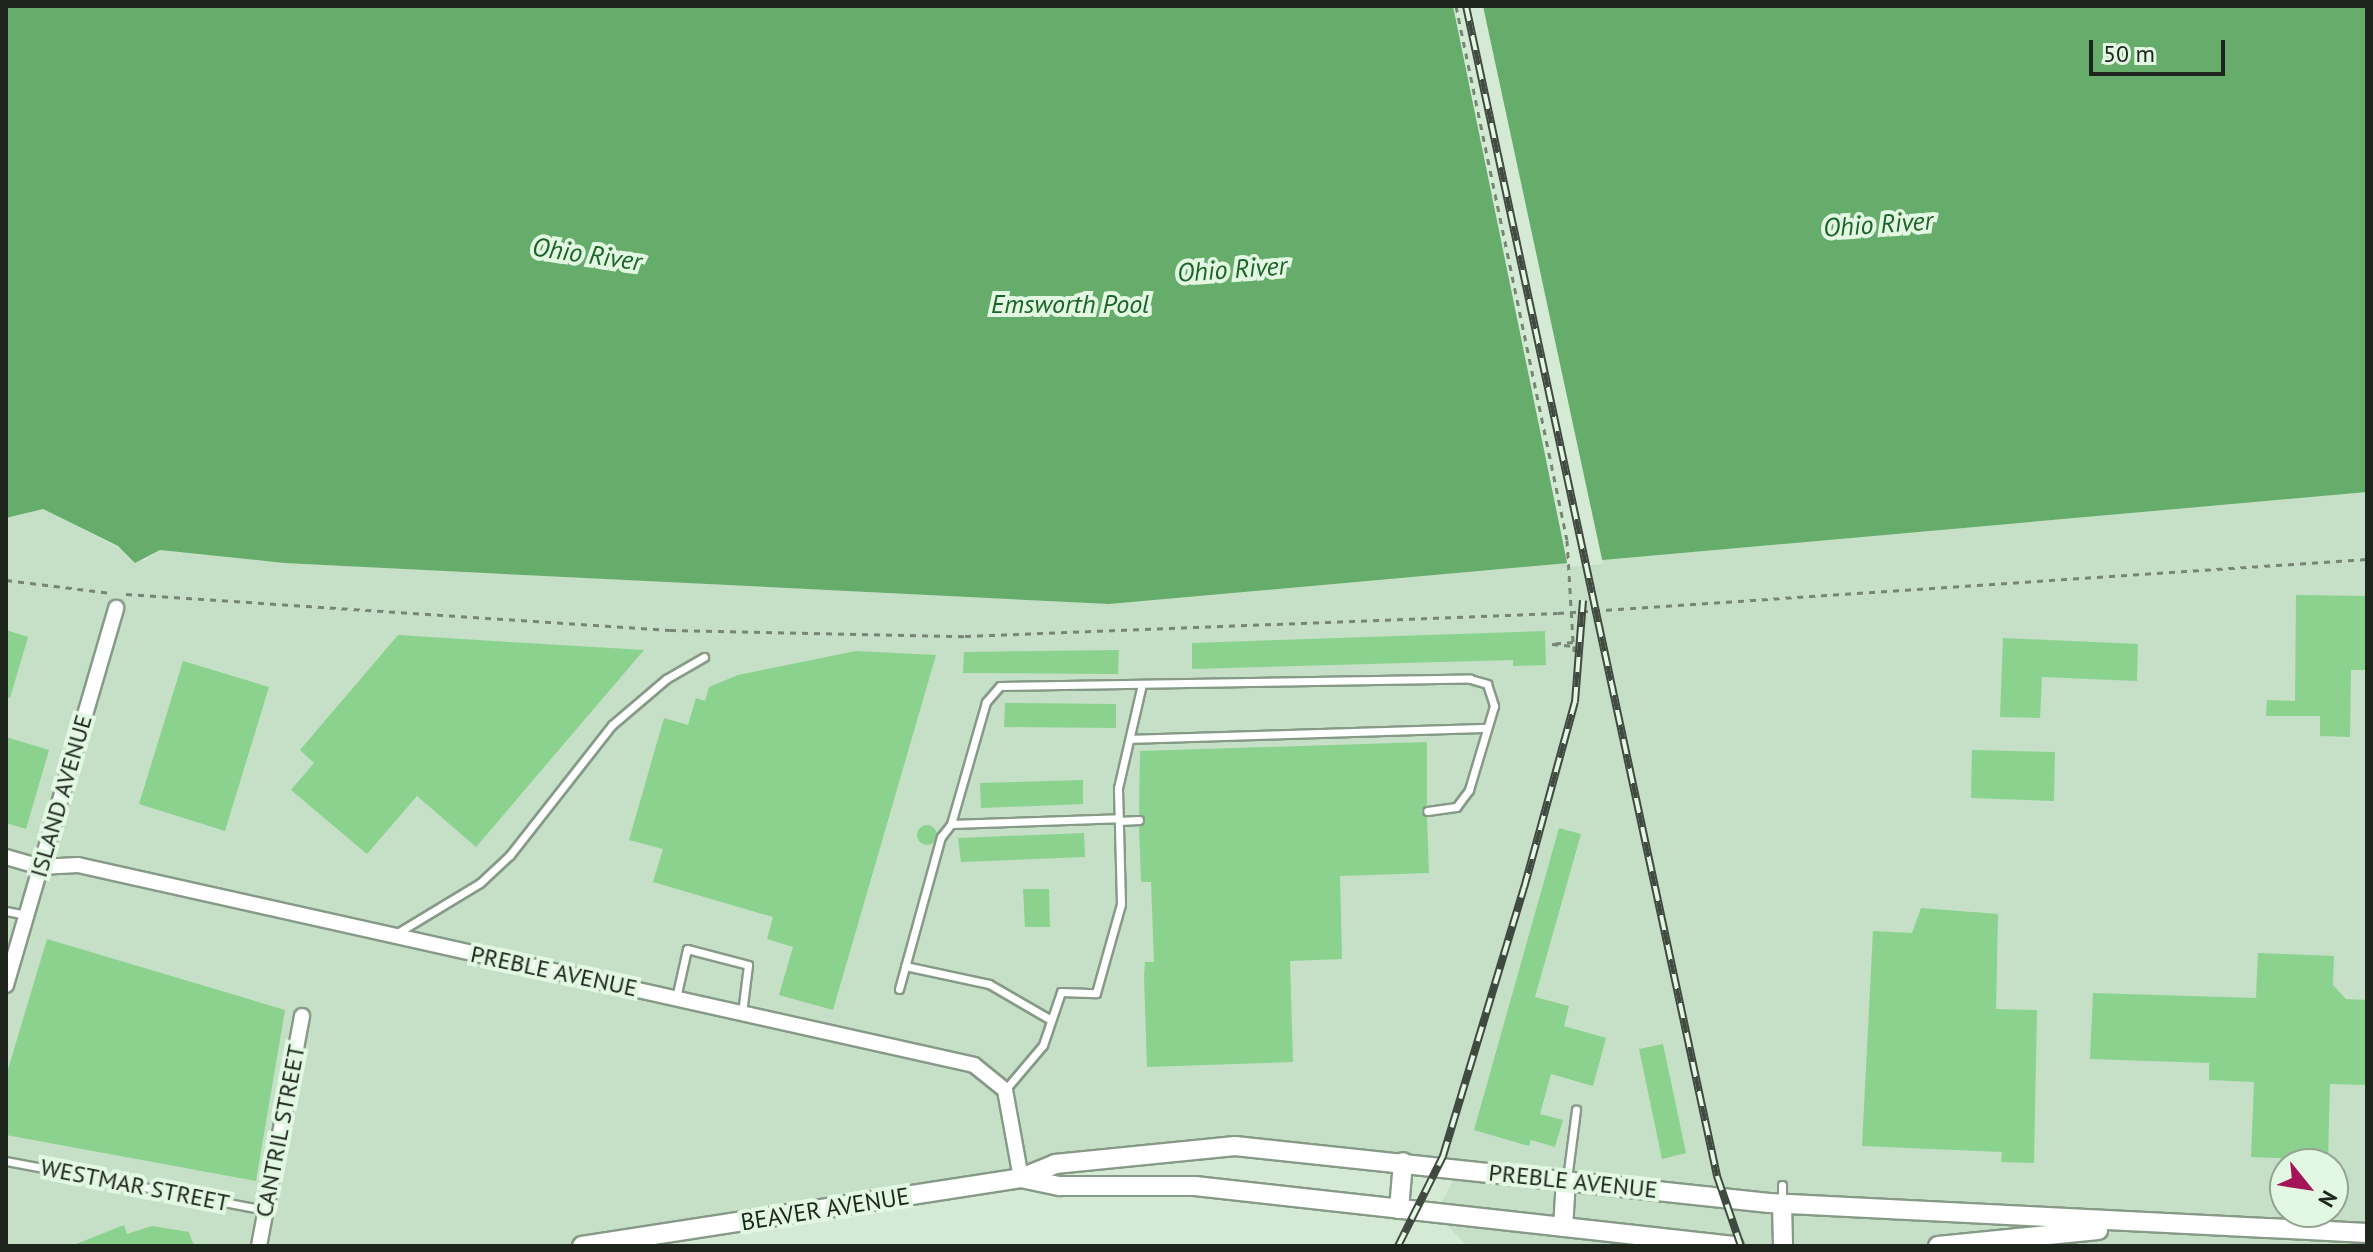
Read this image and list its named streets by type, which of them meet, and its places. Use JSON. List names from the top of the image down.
{
  "streets": {
    "street": [
      "ISLAND AVENUE",
      "PREBLE AVENUE",
      "CANTRIL STREET",
      "BEAVER AVENUE"
    ],
    "lane": ["WESTMAR STREET"]
  },
  "crossings": [
    ["ISLAND AVENUE", "PREBLE AVENUE"],
    ["PREBLE AVENUE", "BEAVER AVENUE"],
    ["CANTRIL STREET", "WESTMAR STREET"]
  ],
  "water": ["Ohio River", "Emsworth Pool"],
  "scale_bar": "50 m",
  "north": "bottom right"
}
